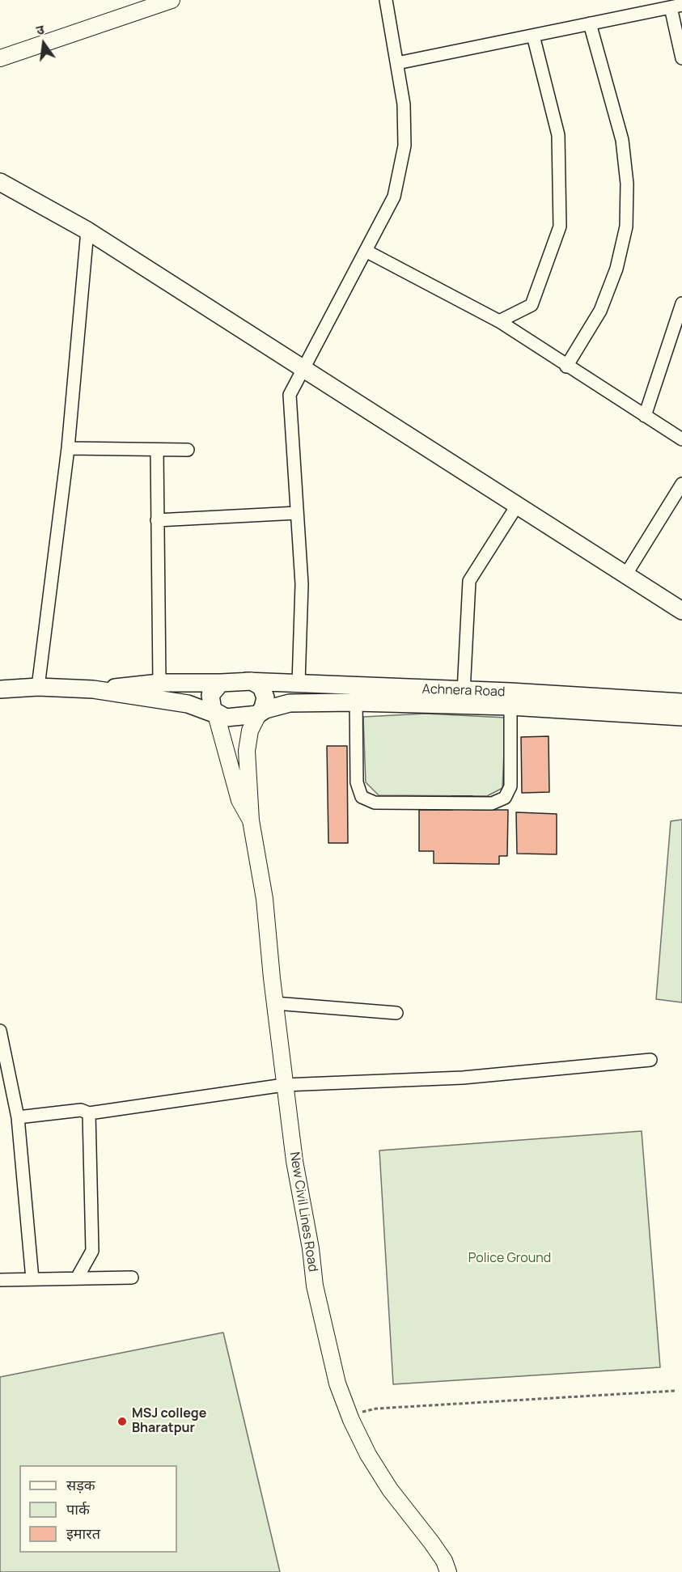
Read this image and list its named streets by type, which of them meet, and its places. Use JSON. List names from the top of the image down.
{
  "streets": {
    "main road": ["Achnera Road"],
    "street": ["New Civil Lines Road"]
  },
  "parks": ["Police Ground"],
  "places": ["MSJ college Bharatpur"],
  "legend": ["सड़क", "पार्क", "इमारत"],
  "north": "top"
}
